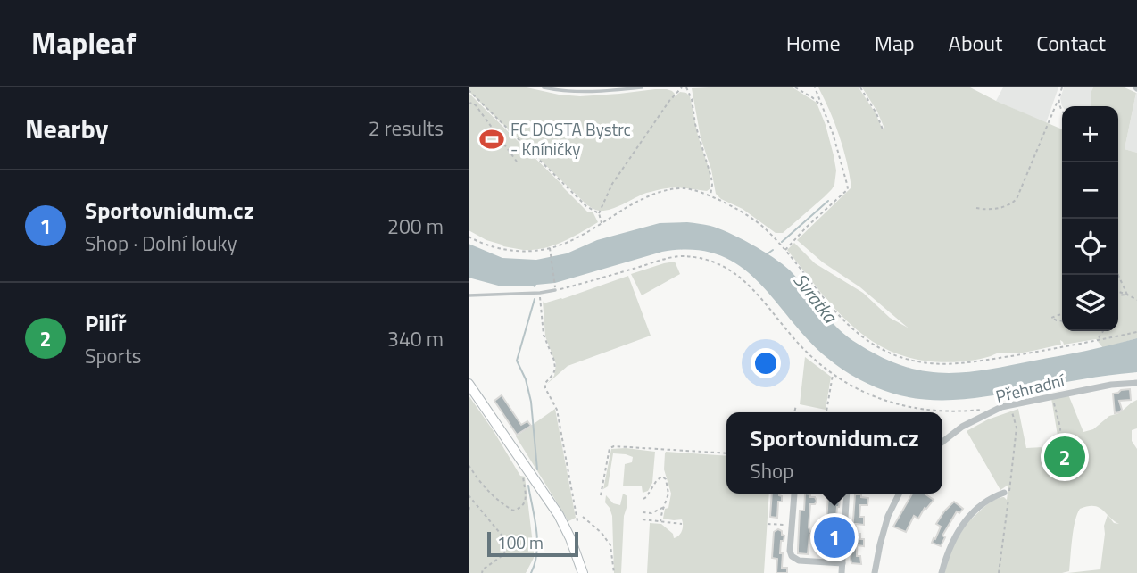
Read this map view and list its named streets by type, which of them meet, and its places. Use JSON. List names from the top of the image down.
{
  "streets": {
    "street": ["Přehradní"]
  },
  "water": ["Svratka"],
  "places": {
    "sports": ["FC DOSTA Bystrc - Kníničky"]
  },
  "scale_bar": "100 m",
  "page": {
    "header": "Mapleaf",
    "nav": [
      "Home",
      "Map",
      "About",
      "Contact"
    ],
    "heading": ["Nearby", "2 results"],
    "map_buttons": ["+", "−"],
    "list": [
      {
        "mark": "1",
        "name": "Sportovnidum.cz",
        "note": "Shop · Dolní louky",
        "value": "200 m"
      },
      {
        "mark": "2",
        "name": "Pilíř",
        "note": "Sports",
        "value": "340 m"
      }
    ],
    "popup": ["Sportovnidum.cz", "Shop"],
    "pins": ["2", "1"],
    "scale": "100 m"
  }
}
